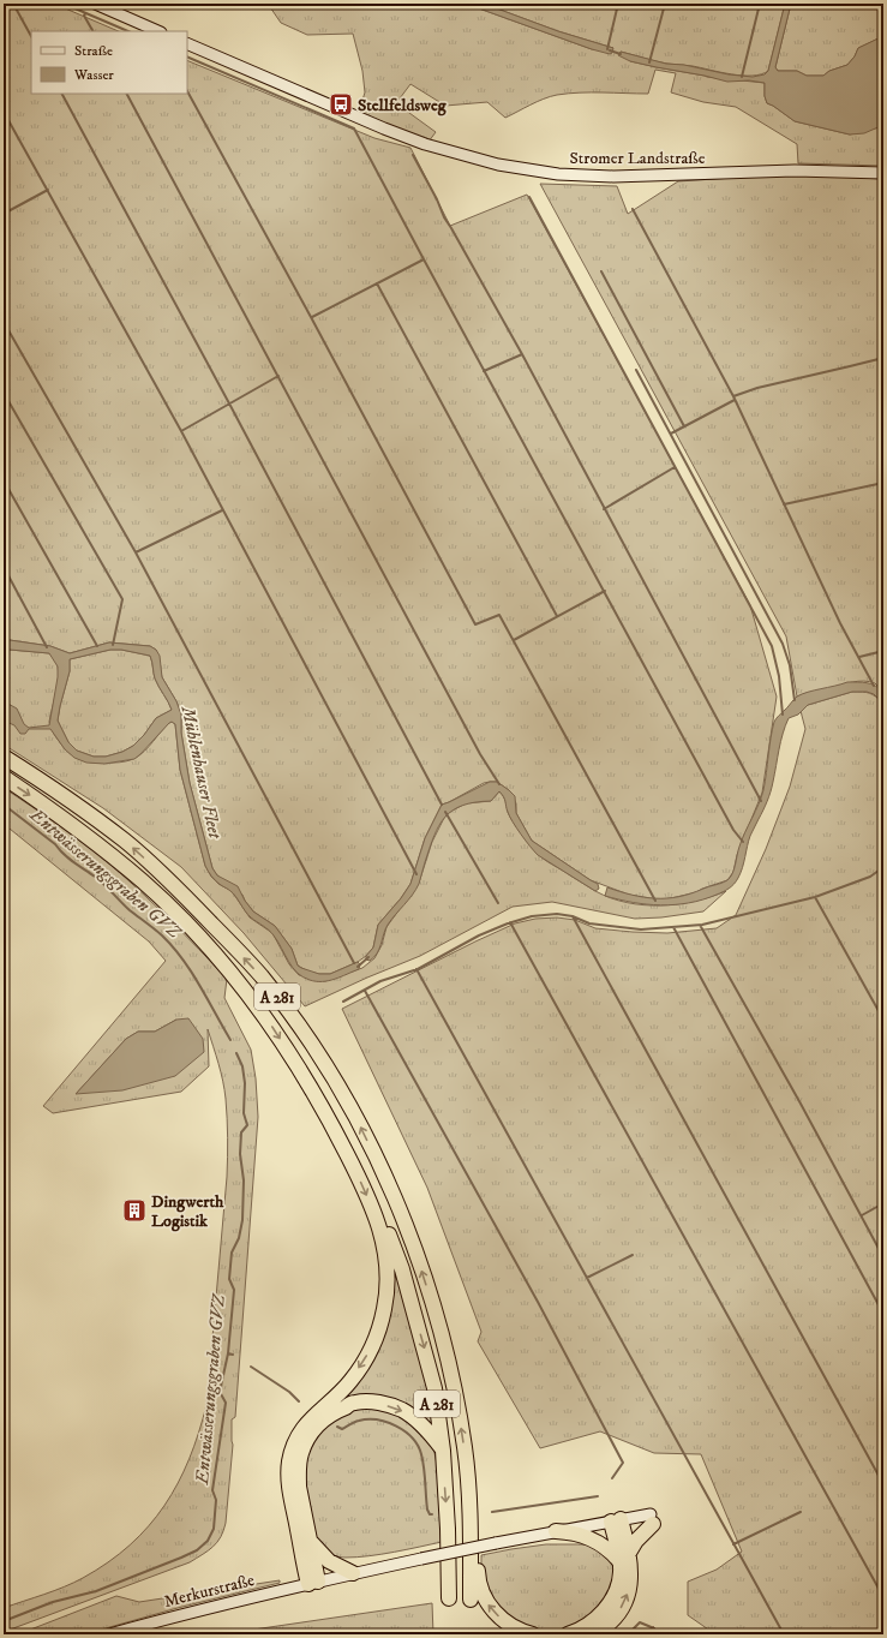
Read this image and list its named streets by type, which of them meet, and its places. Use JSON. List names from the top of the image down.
{
  "streets": {
    "highway": ["A 281"],
    "main road": ["Stromer Landstraße", "Merkurstraße"]
  },
  "water": ["Mühlenhauser Fleet", "Entwässerungsgraben GVZ"],
  "places": {
    "bus stop": ["Stellfeldsweg"],
    "building": ["Dingwerth Logistik"]
  },
  "legend": ["Straße", "Wasser"]
}
